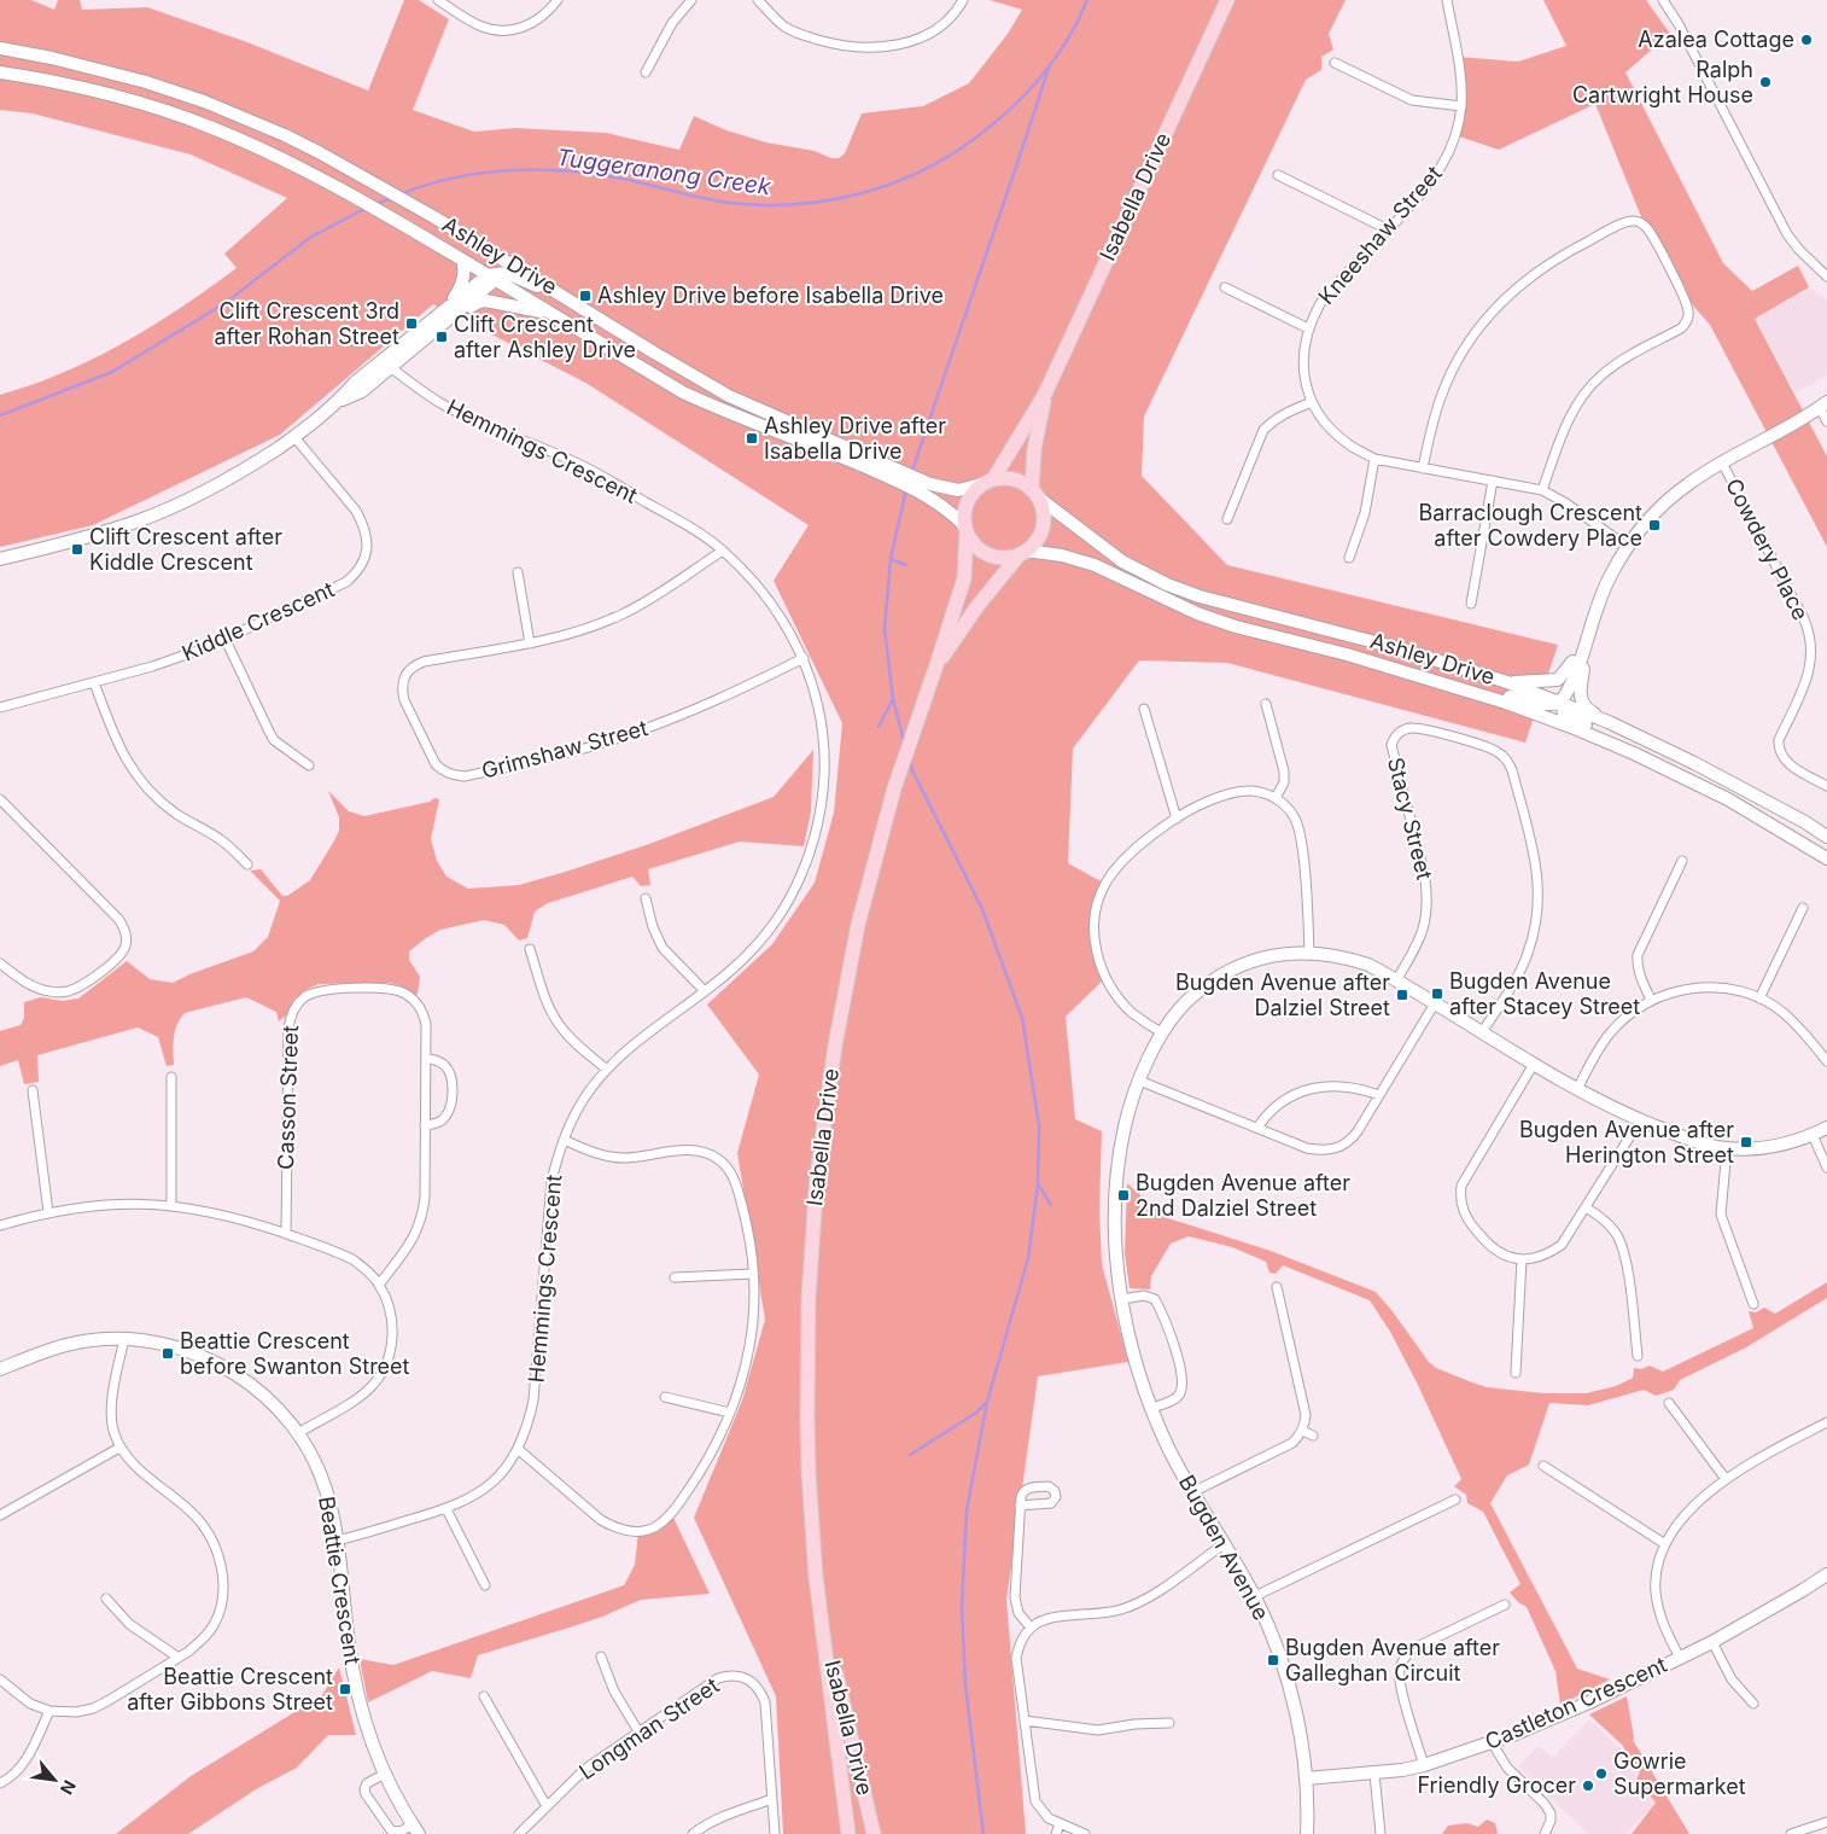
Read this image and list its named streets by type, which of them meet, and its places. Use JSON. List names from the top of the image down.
{
  "streets": {
    "main road": ["Isabella Drive"],
    "street": [
      "Kneeshaw Street",
      "Ashley Drive",
      "Hemmings Crescent",
      "Cowdery Place",
      "Kiddle Crescent",
      "Grimshaw Street",
      "Stacy Street",
      "Casson Street",
      "Bugden Avenue",
      "Beattie Crescent",
      "Castleton Crescent",
      "Longman Street"
    ]
  },
  "crossings": [
    ["Isabella Drive", "Ashley Drive"],
    ["Hemmings Crescent", "Grimshaw Street"],
    ["Hemmings Crescent", "Beattie Crescent"],
    ["Stacy Street", "Bugden Avenue"],
    ["Bugden Avenue", "Castleton Crescent"]
  ],
  "water": ["Tuggeranong Creek"],
  "places": {
    "other": [
      "Azalea Cottage",
      "Ralph Cartwright House",
      "Gowrie Supermarket",
      "Friendly Grocer"
    ],
    "transit": [
      "Ashley Drive before Isabella Drive",
      "Clift Crescent 3rd after Rohan Street",
      "Clift Crescent after Ashley Drive",
      "Ashley Drive after Isabella Drive",
      "Barraclough Crescent after Cowdery Place",
      "Clift Crescent after Kiddle Crescent",
      "Bugden Avenue after Stacey Street",
      "Bugden Avenue after Dalziel Street",
      "Bugden Avenue after Herington Street",
      "Bugden Avenue after 2nd Dalziel Street",
      "Beattie Crescent before Swanton Street",
      "Bugden Avenue after Galleghan Circuit",
      "Beattie Crescent after Gibbons Street"
    ]
  },
  "north": "bottom right"
}
